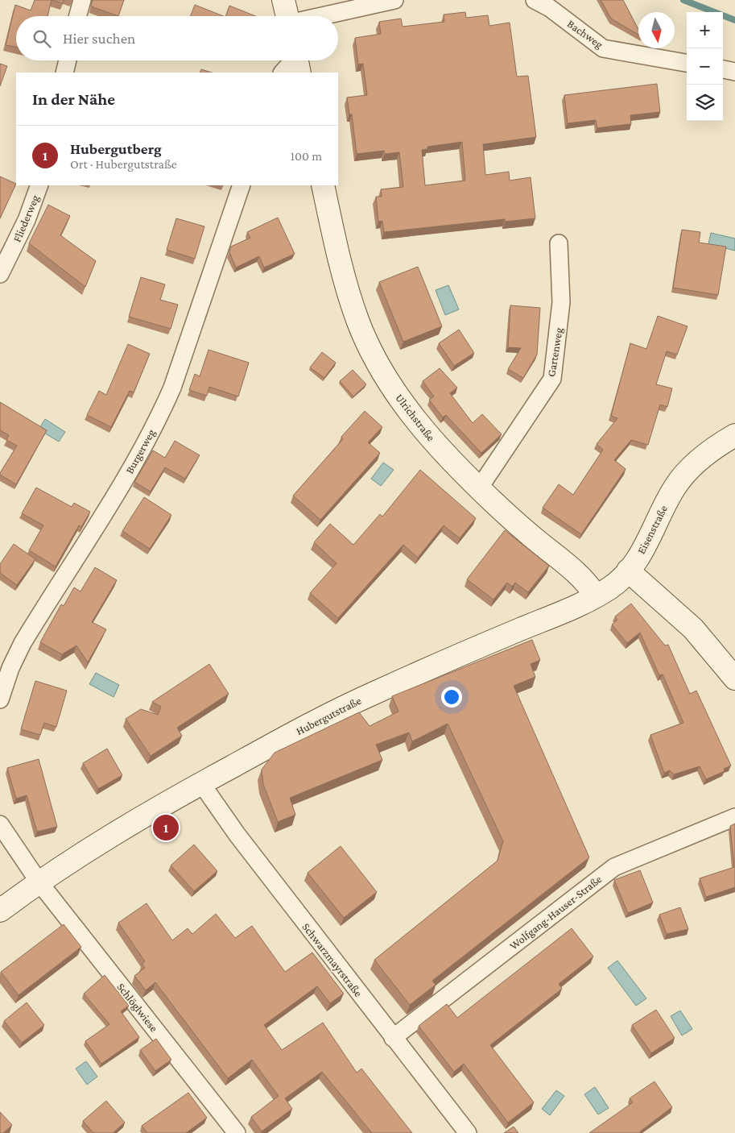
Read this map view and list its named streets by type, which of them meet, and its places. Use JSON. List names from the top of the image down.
{
  "streets": {
    "street": [
      "Bachweg",
      "Fliederweg",
      "Gartenweg",
      "Ulrichstraße",
      "Burgerweg",
      "Eisenstraße",
      "Hubergutstraße",
      "Wolfgang-Hauser-Straße",
      "Schwarzmayrstraße",
      "Schlöglwiese"
    ]
  },
  "crossings": [
    ["Gartenweg", "Ulrichstraße"],
    ["Ulrichstraße", "Hubergutstraße"],
    ["Eisenstraße", "Hubergutstraße"],
    ["Hubergutstraße", "Schwarzmayrstraße"],
    ["Hubergutstraße", "Schlöglwiese"],
    ["Wolfgang-Hauser-Straße", "Schwarzmayrstraße"]
  ],
  "north": "bottom",
  "page": {
    "map_buttons": ["+", "−"],
    "search": "Hier suchen",
    "heading": "In der Nähe",
    "list": [
      {
        "mark": "1",
        "name": "Hubergutberg",
        "note": "Ort · Hubergutstraße",
        "value": "100 m"
      }
    ],
    "pins": "1"
  }
}
